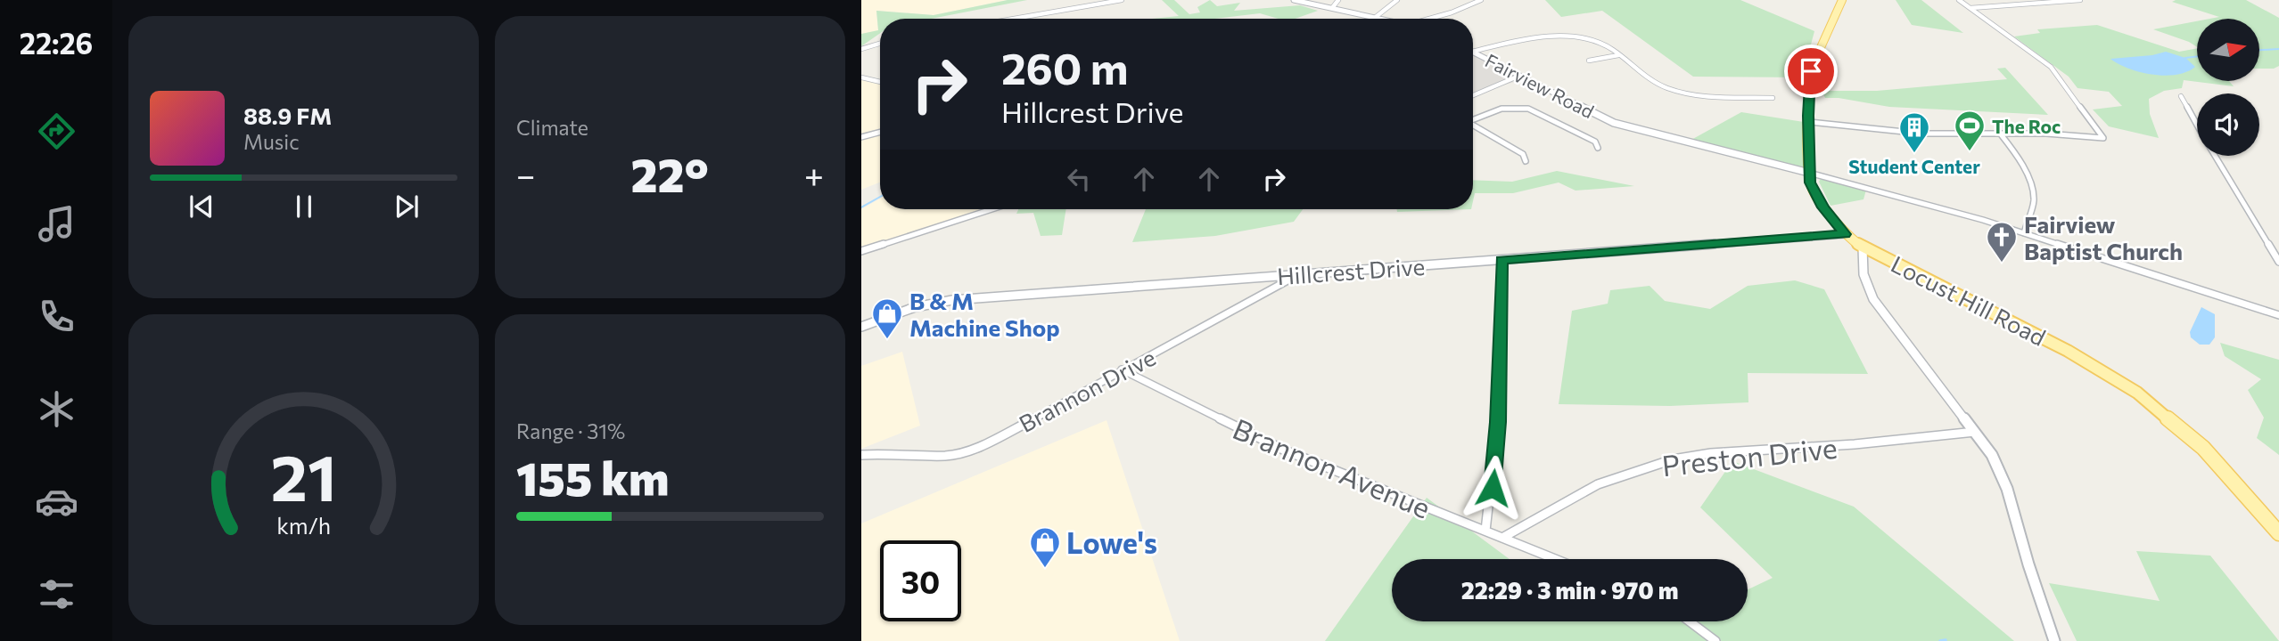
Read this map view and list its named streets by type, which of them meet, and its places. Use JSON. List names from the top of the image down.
{
  "streets": {
    "main road": ["Locust Hill Road"],
    "street": [
      "Fairview Road",
      "Hillcrest Drive",
      "Brannon Drive",
      "Preston Drive",
      "Brannon Avenue"
    ]
  },
  "crossings": [
    ["Fairview Road", "Locust Hill Road"],
    ["Hillcrest Drive", "Locust Hill Road"],
    ["Hillcrest Drive", "Brannon Drive"],
    ["Brannon Drive", "Brannon Avenue"],
    ["Preston Drive", "Brannon Avenue"]
  ],
  "places": {
    "sports": ["The Roc"],
    "building": ["Student Center"],
    "church": ["Fairview Baptist Church"],
    "shop": ["B & M Machine Shop", "Lowe's"]
  },
  "north": "right",
  "page": {
    "tabs": "22:26",
    "tile": [
      "Climate",
      ["Range · 31%", "155 km"]
    ],
    "turn": ["260 m", "Hillcrest Drive"],
    "song": ["88.9 FM", "Music"],
    "heat": ["−", "22°", "+"],
    "limit": "30",
    "trip": "22:29 · 3 min · 970 m",
    "gauge": ["21", "km/h"]
  }
}
